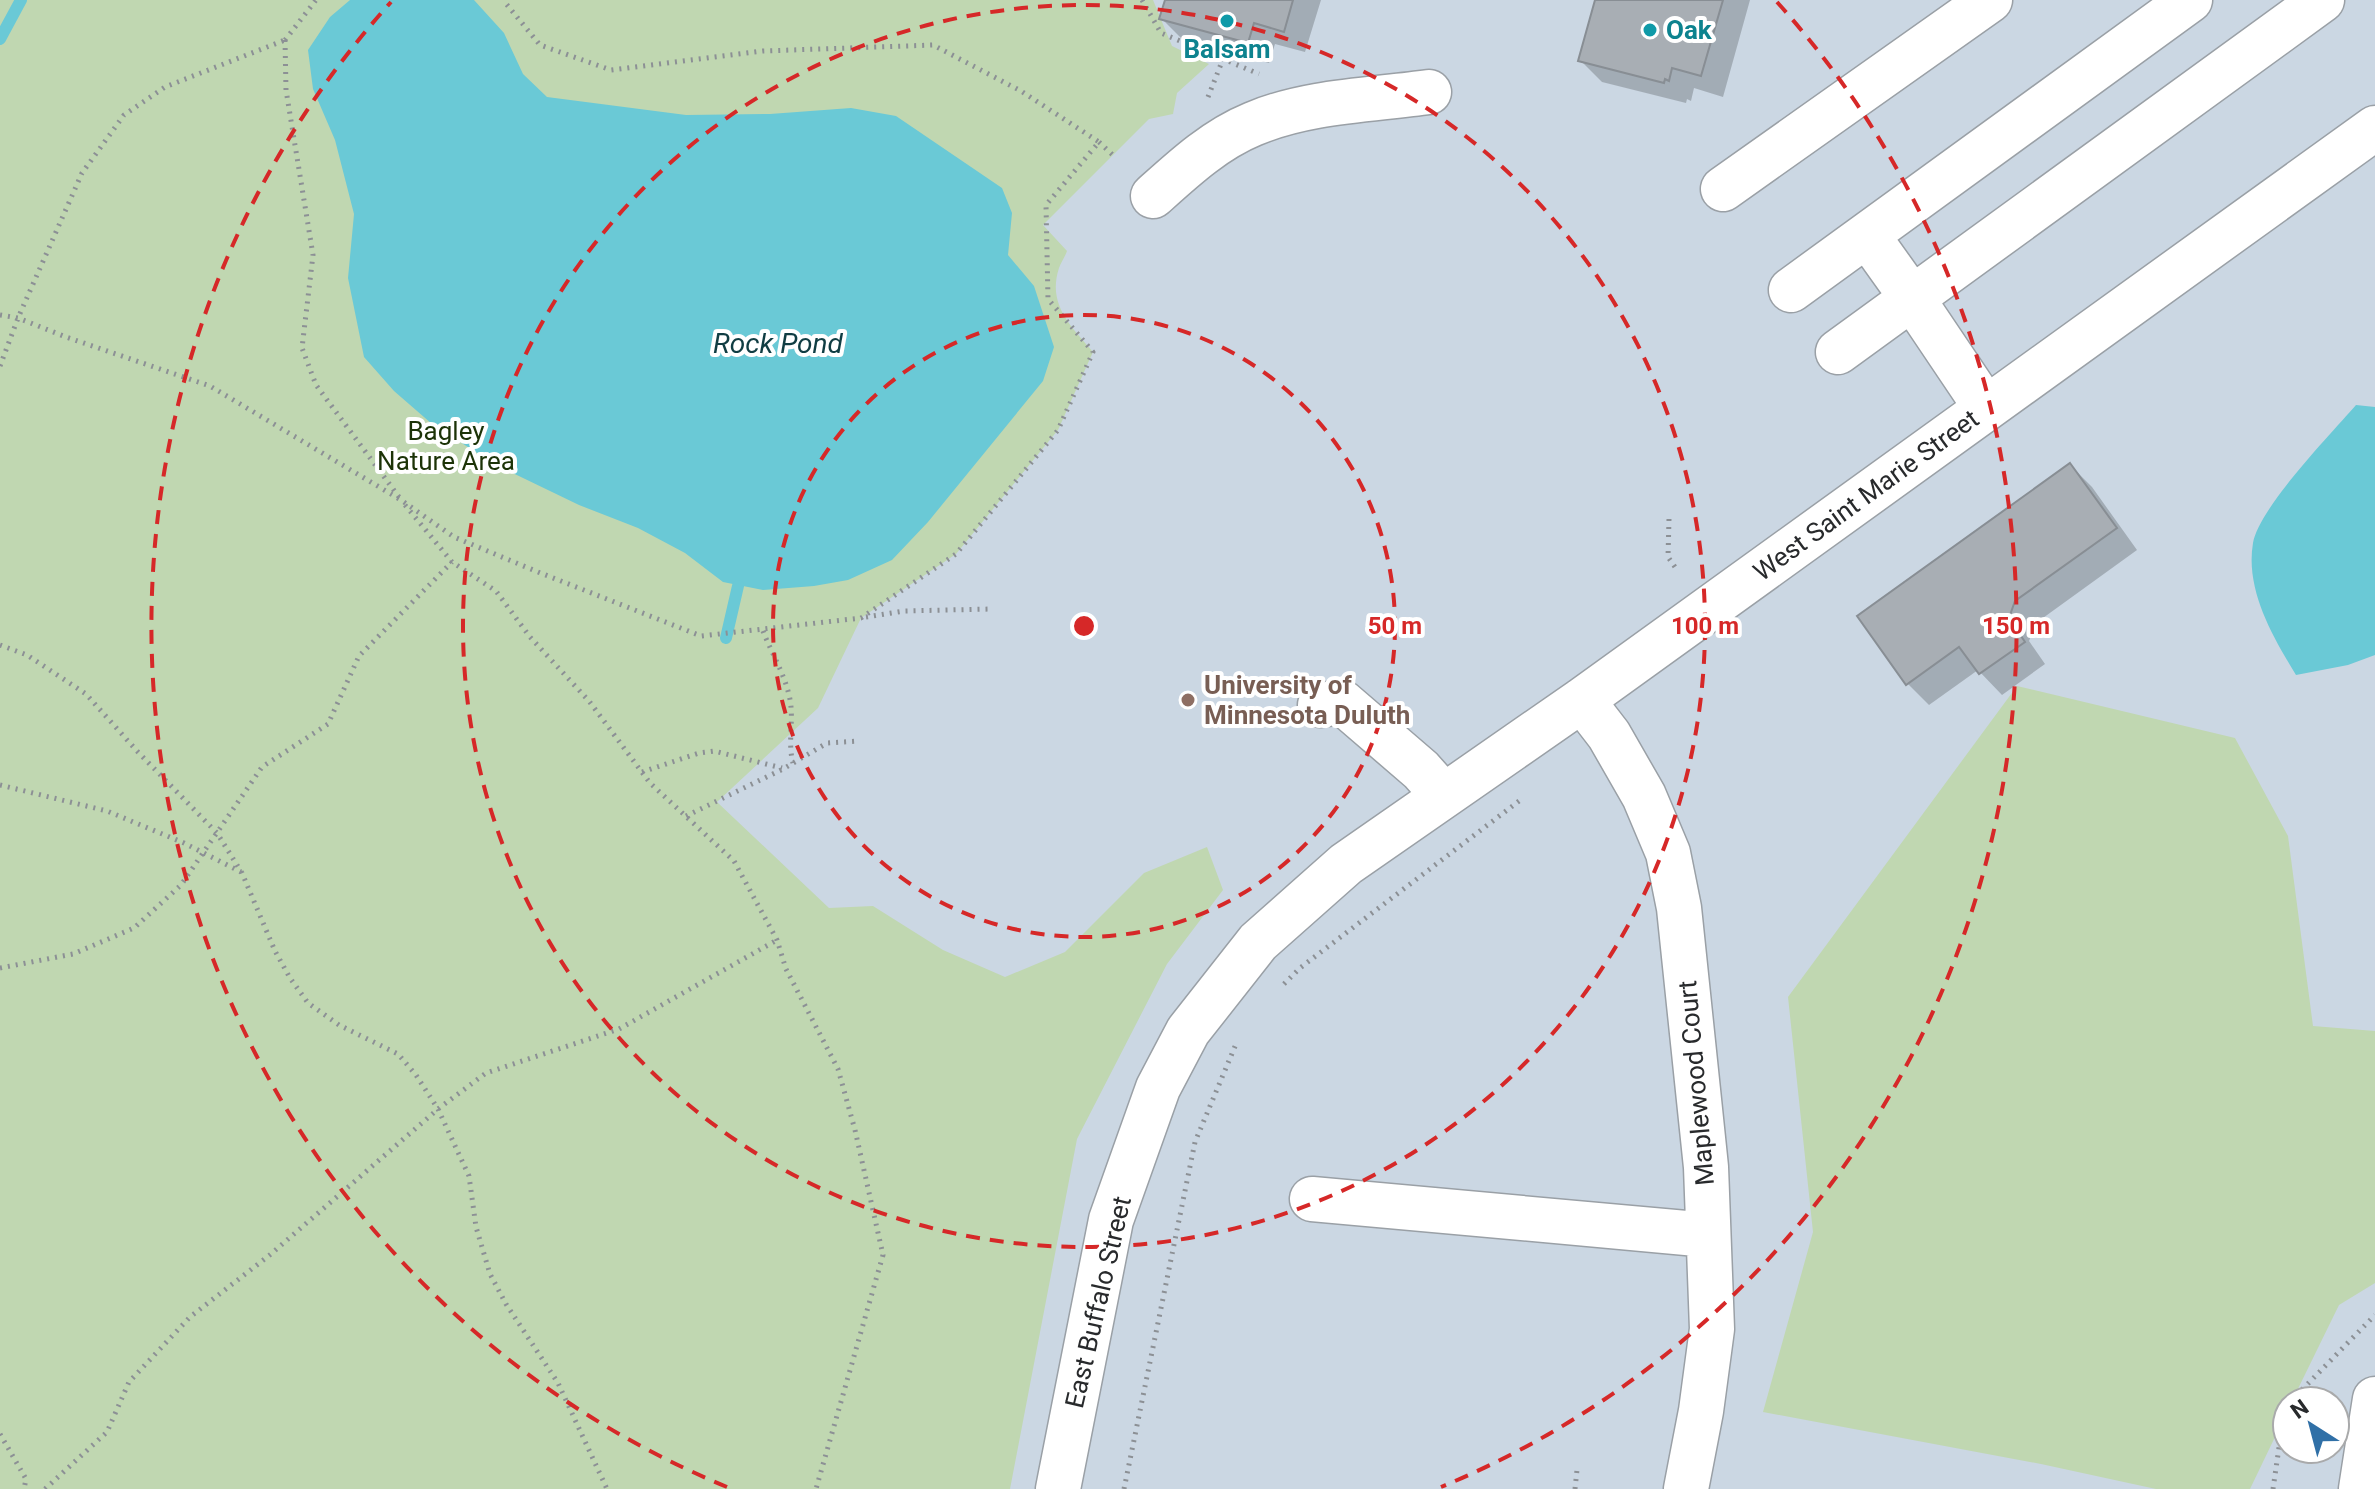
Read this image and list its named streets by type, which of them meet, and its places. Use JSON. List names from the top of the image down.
{
  "streets": {
    "street": ["West Saint Marie Street", "Maplewood Court", "East Buffalo Street"]
  },
  "crossings": [
    ["West Saint Marie Street", "Maplewood Court"],
    ["West Saint Marie Street", "East Buffalo Street"]
  ],
  "water": ["Rock Pond"],
  "parks": ["Bagley Nature Area"],
  "places": ["Balsam", "Oak", "University of Minnesota Duluth"],
  "north": "top left",
  "rings": ["50 m", "100 m", "150 m"]
}
